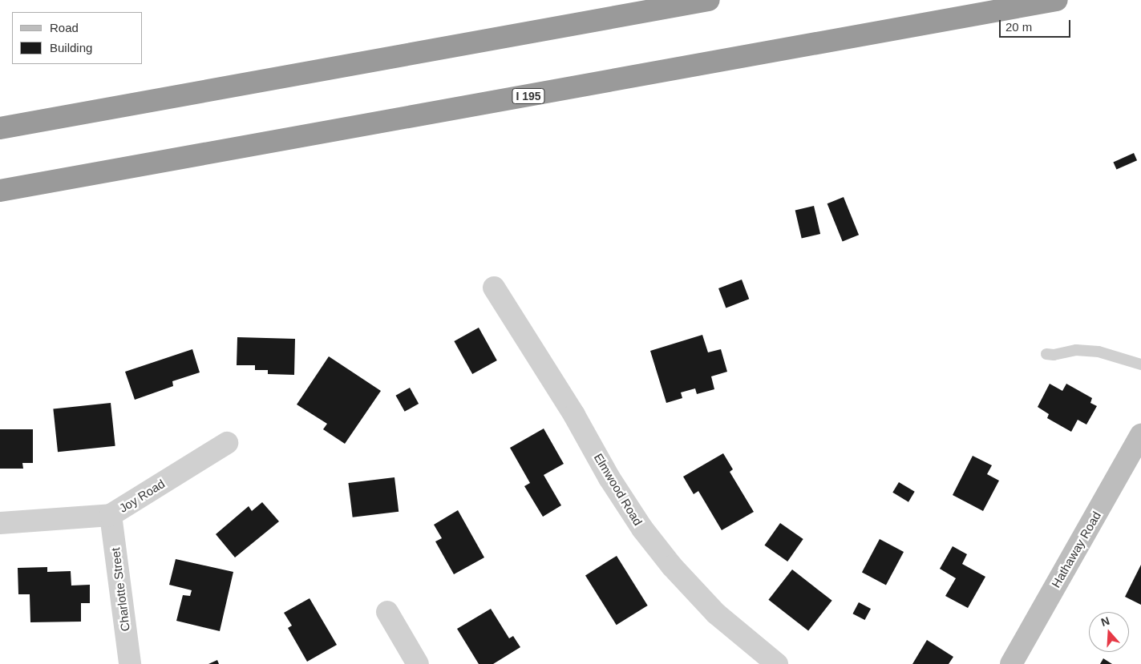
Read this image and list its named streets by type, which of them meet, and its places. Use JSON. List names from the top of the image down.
{
  "streets": {
    "highway": ["I 195"],
    "main road": ["Hathaway Road"],
    "street": ["Elmwood Road", "Joy Road", "Charlotte Street"]
  },
  "crossings": [
    ["Joy Road", "Charlotte Street"]
  ],
  "legend": ["Road", "Building"],
  "scale_bar": "20 m",
  "north": "top"
}
